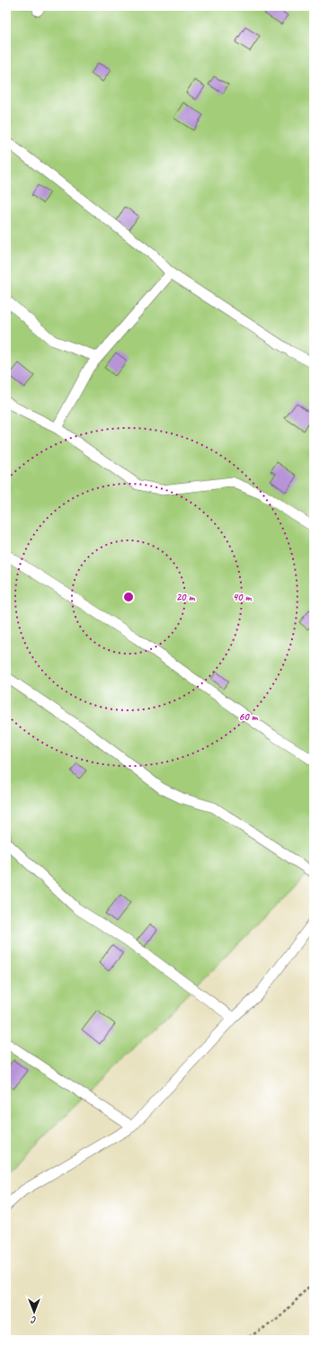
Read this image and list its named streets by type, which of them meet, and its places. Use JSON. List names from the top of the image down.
{
  "north": "bottom",
  "rings": ["20 m", "40 m", "60 m"]
}
